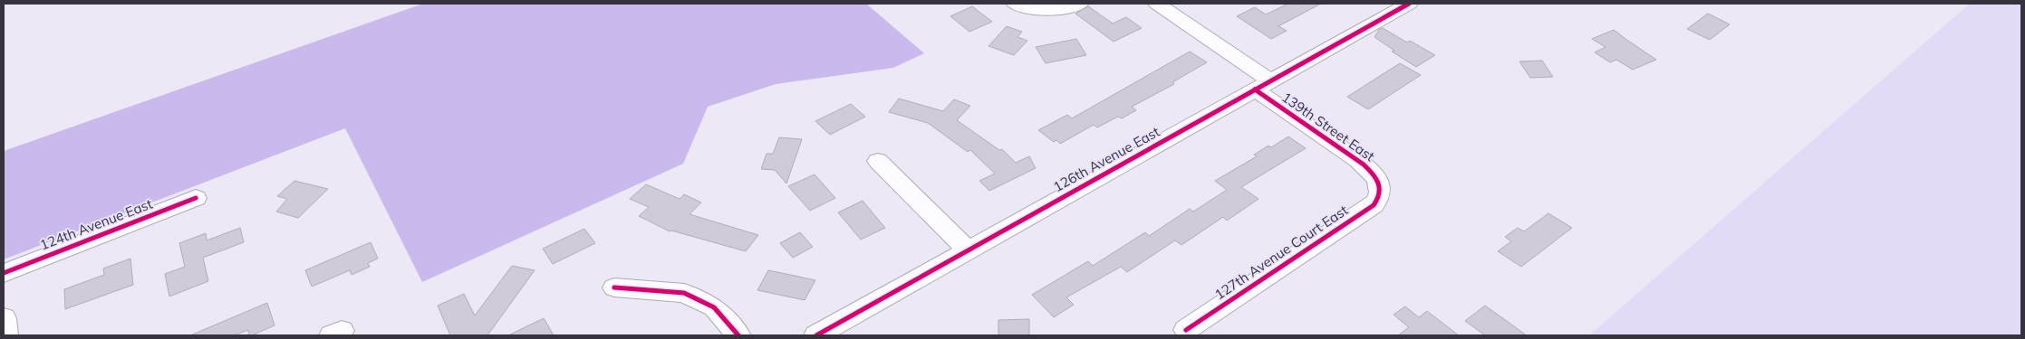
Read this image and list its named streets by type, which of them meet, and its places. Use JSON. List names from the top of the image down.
{
  "streets": {
    "street": [
      "139th Street East",
      "126th Avenue East",
      "124th Avenue East",
      "127th Avenue Court East"
    ]
  },
  "crossings": [
    ["139th Street East", "126th Avenue East"],
    ["139th Street East", "127th Avenue Court East"]
  ]
}
